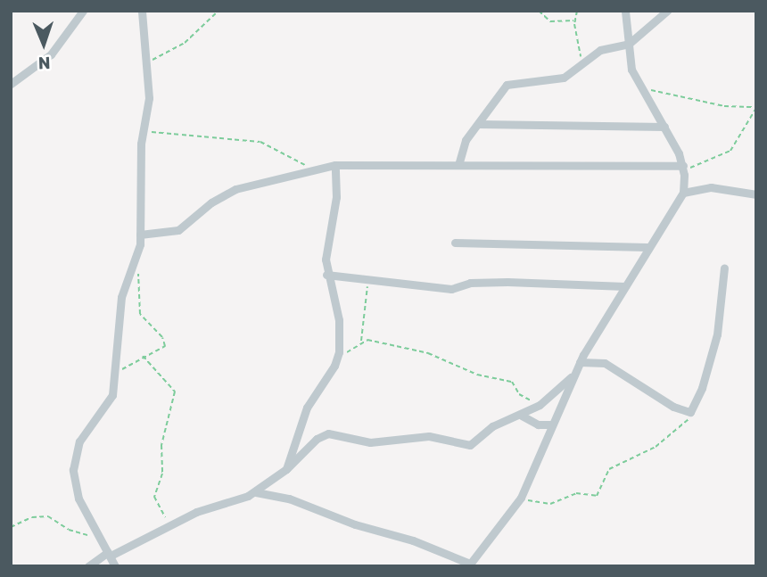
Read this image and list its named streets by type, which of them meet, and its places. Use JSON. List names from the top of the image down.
{
  "north": "bottom"
}
